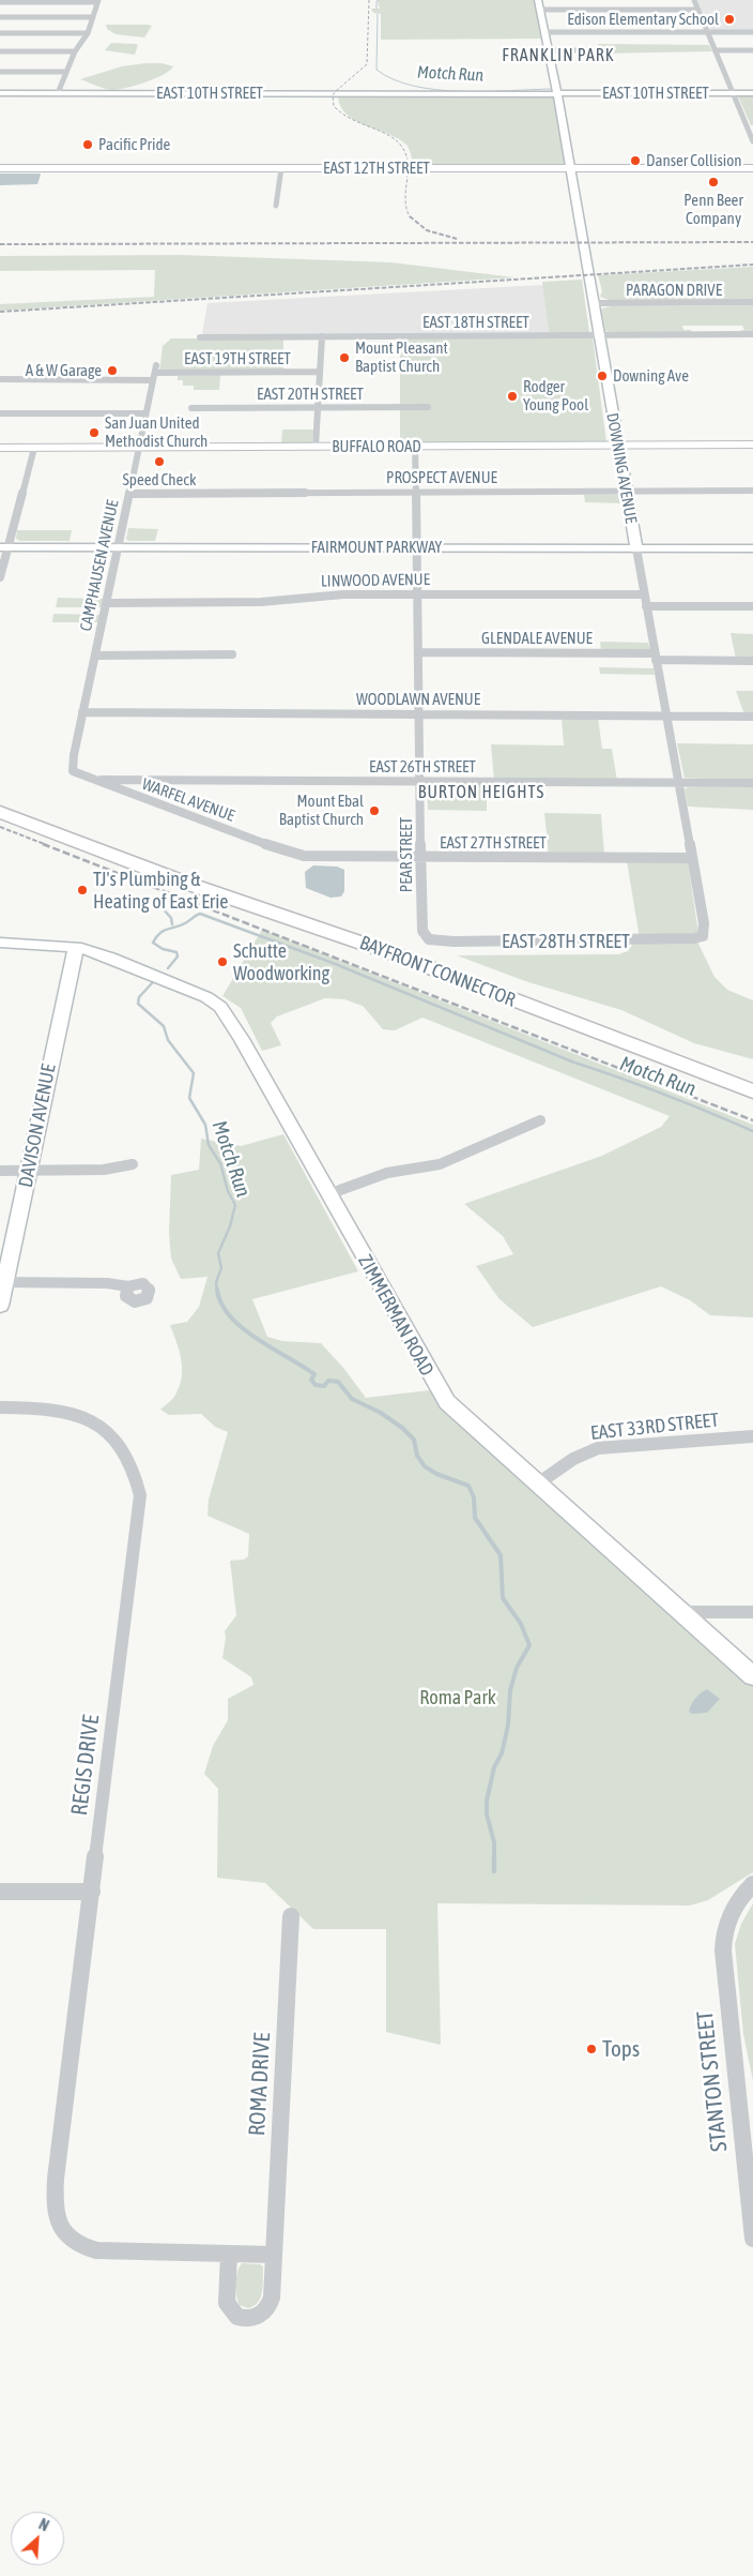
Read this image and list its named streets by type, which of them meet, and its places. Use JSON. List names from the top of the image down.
{
  "streets": {
    "highway": ["BAYFRONT CONNECTOR"],
    "main road": ["EAST 12TH STREET", "BUFFALO ROAD"],
    "street": [
      "EAST 10TH STREET",
      "PARAGON DRIVE",
      "EAST 18TH STREET",
      "EAST 19TH STREET",
      "EAST 20TH STREET",
      "DOWNING AVENUE",
      "PROSPECT AVENUE",
      "FAIRMOUNT PARKWAY",
      "CAMPHAUSEN AVENUE",
      "LINWOOD AVENUE",
      "GLENDALE AVENUE",
      "WOODLAWN AVENUE",
      "EAST 26TH STREET",
      "WARFEL AVENUE",
      "EAST 27TH STREET",
      "PEAR STREET",
      "EAST 28TH STREET",
      "DAVISON AVENUE",
      "ZIMMERMAN ROAD",
      "EAST 33RD STREET",
      "REGIS DRIVE",
      "STANTON STREET",
      "ROMA DRIVE"
    ]
  },
  "crossings": [
    ["EAST 10TH STREET", "DOWNING AVENUE"],
    ["EAST 12TH STREET", "DOWNING AVENUE"],
    ["PARAGON DRIVE", "DOWNING AVENUE"],
    ["EAST 18TH STREET", "DOWNING AVENUE"],
    ["EAST 19TH STREET", "CAMPHAUSEN AVENUE"],
    ["BUFFALO ROAD", "DOWNING AVENUE"],
    ["BUFFALO ROAD", "CAMPHAUSEN AVENUE"],
    ["BUFFALO ROAD", "PEAR STREET"],
    ["DOWNING AVENUE", "PROSPECT AVENUE"],
    ["DOWNING AVENUE", "FAIRMOUNT PARKWAY"],
    ["DOWNING AVENUE", "LINWOOD AVENUE"],
    ["DOWNING AVENUE", "GLENDALE AVENUE"],
    ["DOWNING AVENUE", "WOODLAWN AVENUE"],
    ["DOWNING AVENUE", "EAST 26TH STREET"],
    ["DOWNING AVENUE", "EAST 27TH STREET"],
    ["DOWNING AVENUE", "EAST 28TH STREET"],
    ["PROSPECT AVENUE", "CAMPHAUSEN AVENUE"],
    ["PROSPECT AVENUE", "PEAR STREET"],
    ["FAIRMOUNT PARKWAY", "CAMPHAUSEN AVENUE"],
    ["FAIRMOUNT PARKWAY", "PEAR STREET"],
    ["CAMPHAUSEN AVENUE", "LINWOOD AVENUE"],
    ["CAMPHAUSEN AVENUE", "WOODLAWN AVENUE"],
    ["CAMPHAUSEN AVENUE", "WARFEL AVENUE"],
    ["LINWOOD AVENUE", "PEAR STREET"],
    ["GLENDALE AVENUE", "PEAR STREET"],
    ["WOODLAWN AVENUE", "PEAR STREET"],
    ["EAST 26TH STREET", "WARFEL AVENUE"],
    ["EAST 26TH STREET", "PEAR STREET"],
    ["WARFEL AVENUE", "EAST 27TH STREET"],
    ["EAST 27TH STREET", "PEAR STREET"],
    ["PEAR STREET", "EAST 28TH STREET"],
    ["DAVISON AVENUE", "ZIMMERMAN ROAD"],
    ["ZIMMERMAN ROAD", "EAST 33RD STREET"],
    ["REGIS DRIVE", "ROMA DRIVE"]
  ],
  "districts": ["FRANKLIN PARK", "BURTON HEIGHTS"],
  "water": ["Motch Run"],
  "parks": ["Roma Park"],
  "places": [
    "Edison Elementary School",
    "Pacific Pride",
    "Danser Collision",
    "Penn Beer Company",
    "Mount Pleasant Baptist Church",
    "A & W Garage",
    "Downing Ave",
    "Rodger Young Pool",
    "San Juan United Methodist Church",
    "Speed Check",
    "Mount Ebal Baptist Church",
    "TJ's Plumbing & Heating of East Erie",
    "Schutte Woodworking",
    "Tops"
  ],
  "north": "top right"
}
